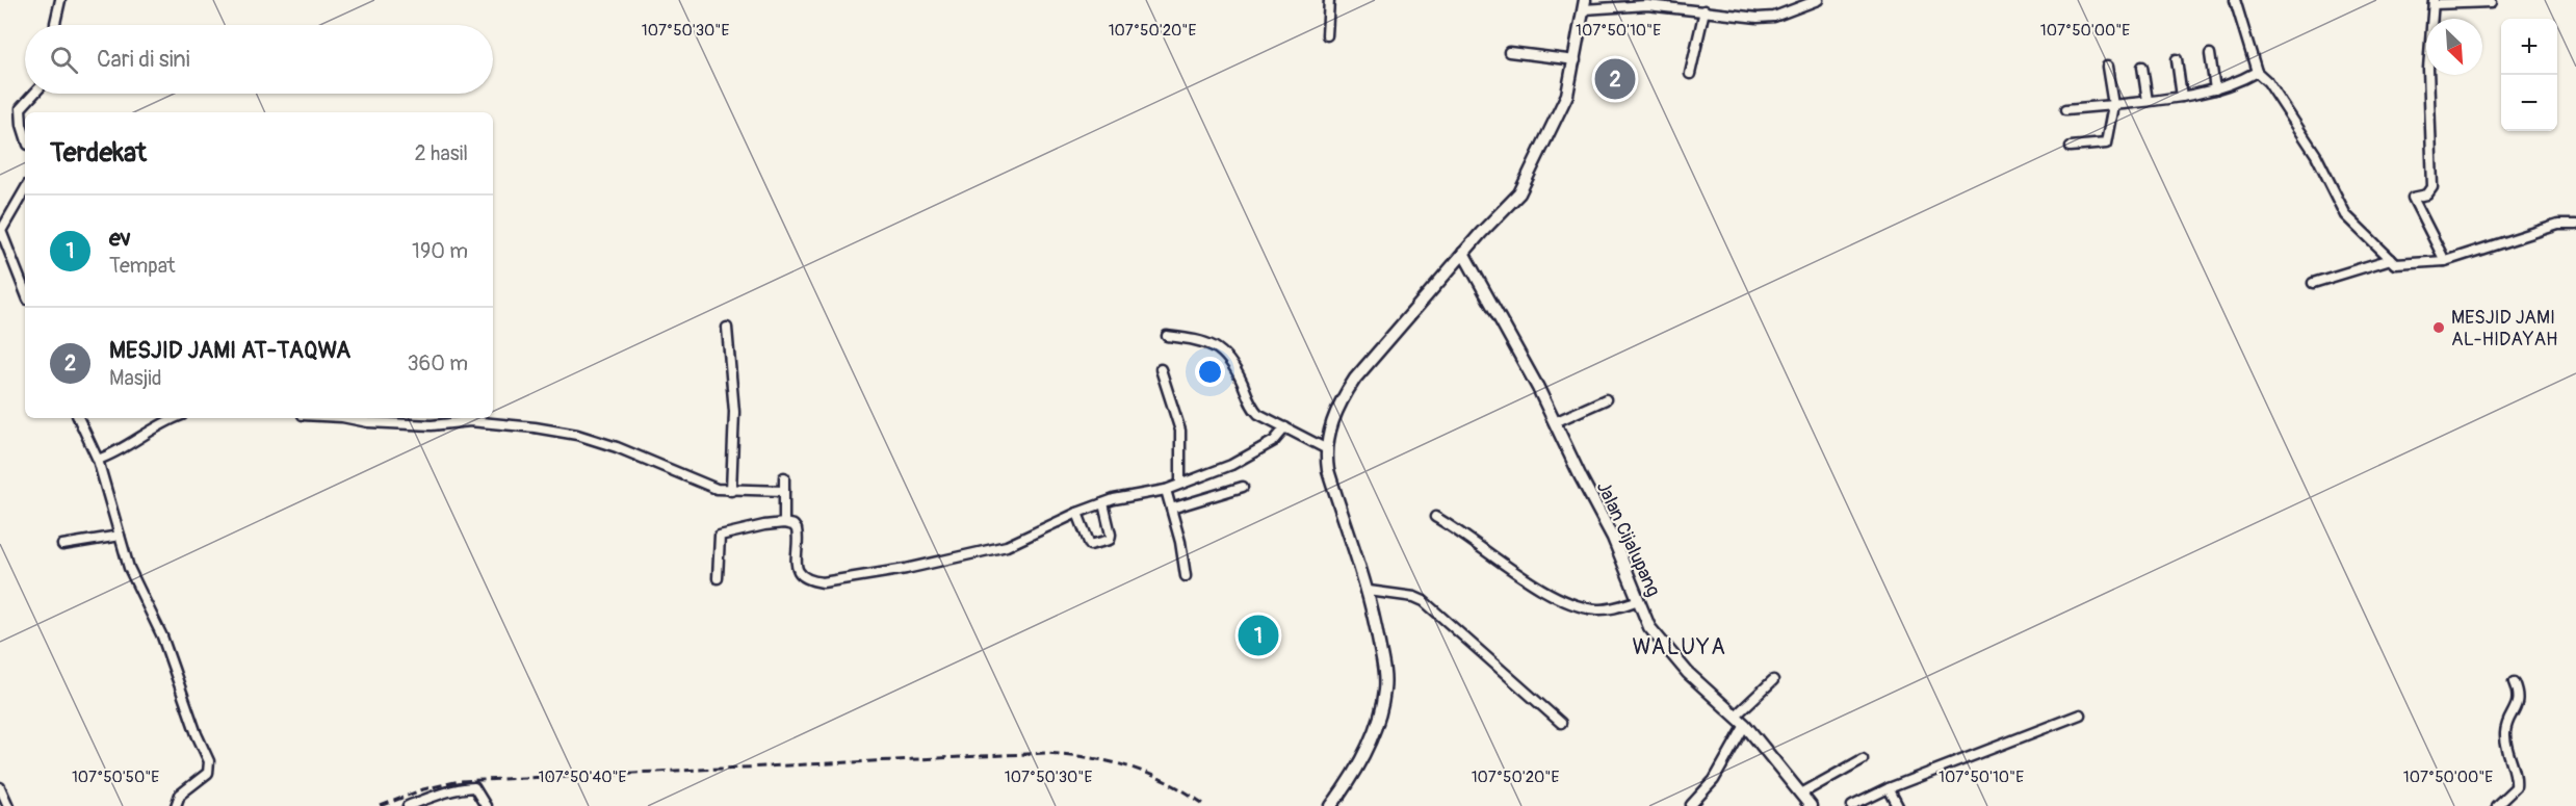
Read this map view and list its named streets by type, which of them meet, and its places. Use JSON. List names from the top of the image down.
{
  "streets": {
    "street": ["Jalan Cijalupang"]
  },
  "districts": ["WALUYA"],
  "places": ["MESJID JAMI AL-HIDAYAH"],
  "north": "bottom right",
  "page": {
    "map_buttons": ["+", "−"],
    "search": "Cari di sini",
    "pins": ["2", "1"],
    "heading": ["Terdekat", "2 hasil"],
    "list": [
      {
        "mark": "1",
        "name": "ev",
        "note": "Tempat",
        "value": "190 m"
      },
      {
        "mark": "2",
        "name": "MESJID JAMI AT-TAQWA",
        "note": "Masjid",
        "value": "360 m"
      }
    ]
  },
  "coordinates": [
    "107°50'30\"E",
    "107°50'20\"E",
    "107°50'10\"E",
    "107°50'00\"E",
    "107°50'50\"E",
    "107°50'40\"E"
  ]
}
